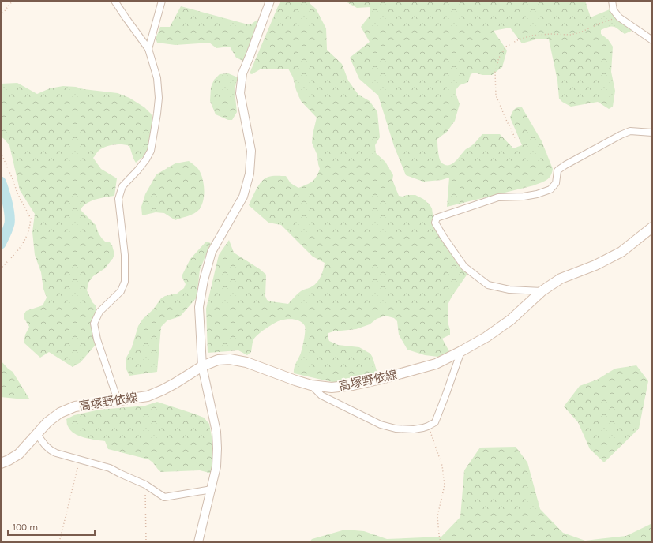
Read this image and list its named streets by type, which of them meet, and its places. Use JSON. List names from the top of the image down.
{
  "streets": {
    "main road": ["高塚野依線"]
  },
  "scale_bar": "100 m"
}
